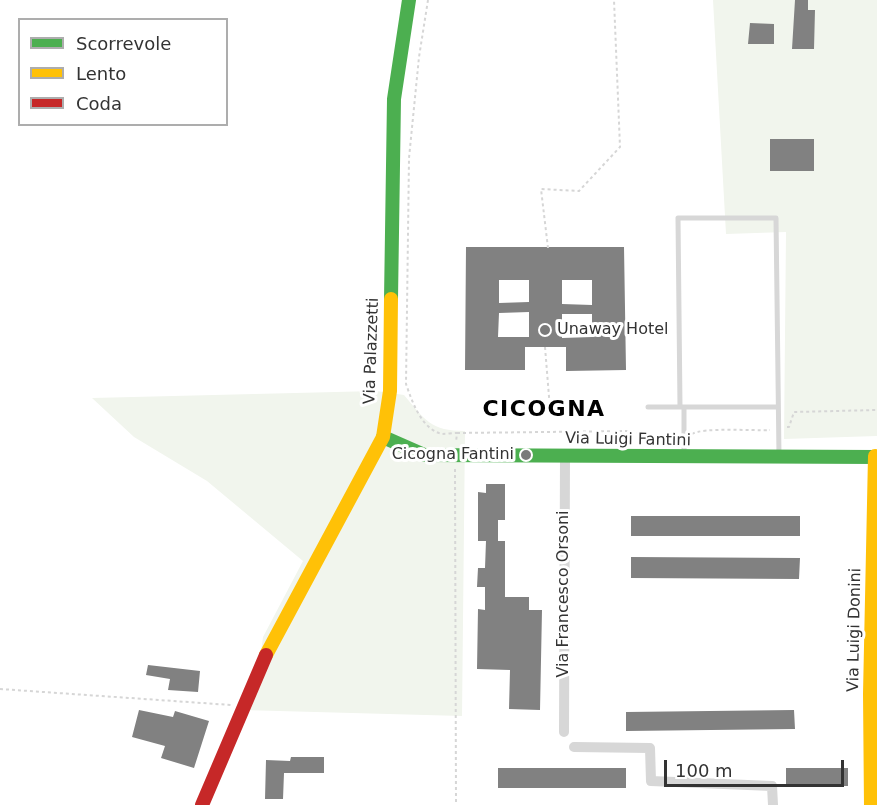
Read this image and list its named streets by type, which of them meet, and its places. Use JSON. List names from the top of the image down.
{
  "streets": {
    "main road": ["Via Palazzetti", "Via Luigi Fantini", "Via Luigi Donini"],
    "street": ["Via Francesco Orsoni"]
  },
  "crossings": [
    ["Via Palazzetti", "Via Luigi Fantini"],
    ["Via Luigi Fantini", "Via Francesco Orsoni"],
    ["Via Luigi Fantini", "Via Luigi Donini"]
  ],
  "districts": ["CICOGNA"],
  "places": ["Unaway Hotel", "Cicogna Fantini"],
  "legend": ["Scorrevole", "Lento", "Coda"],
  "scale_bar": "100 m"
}
